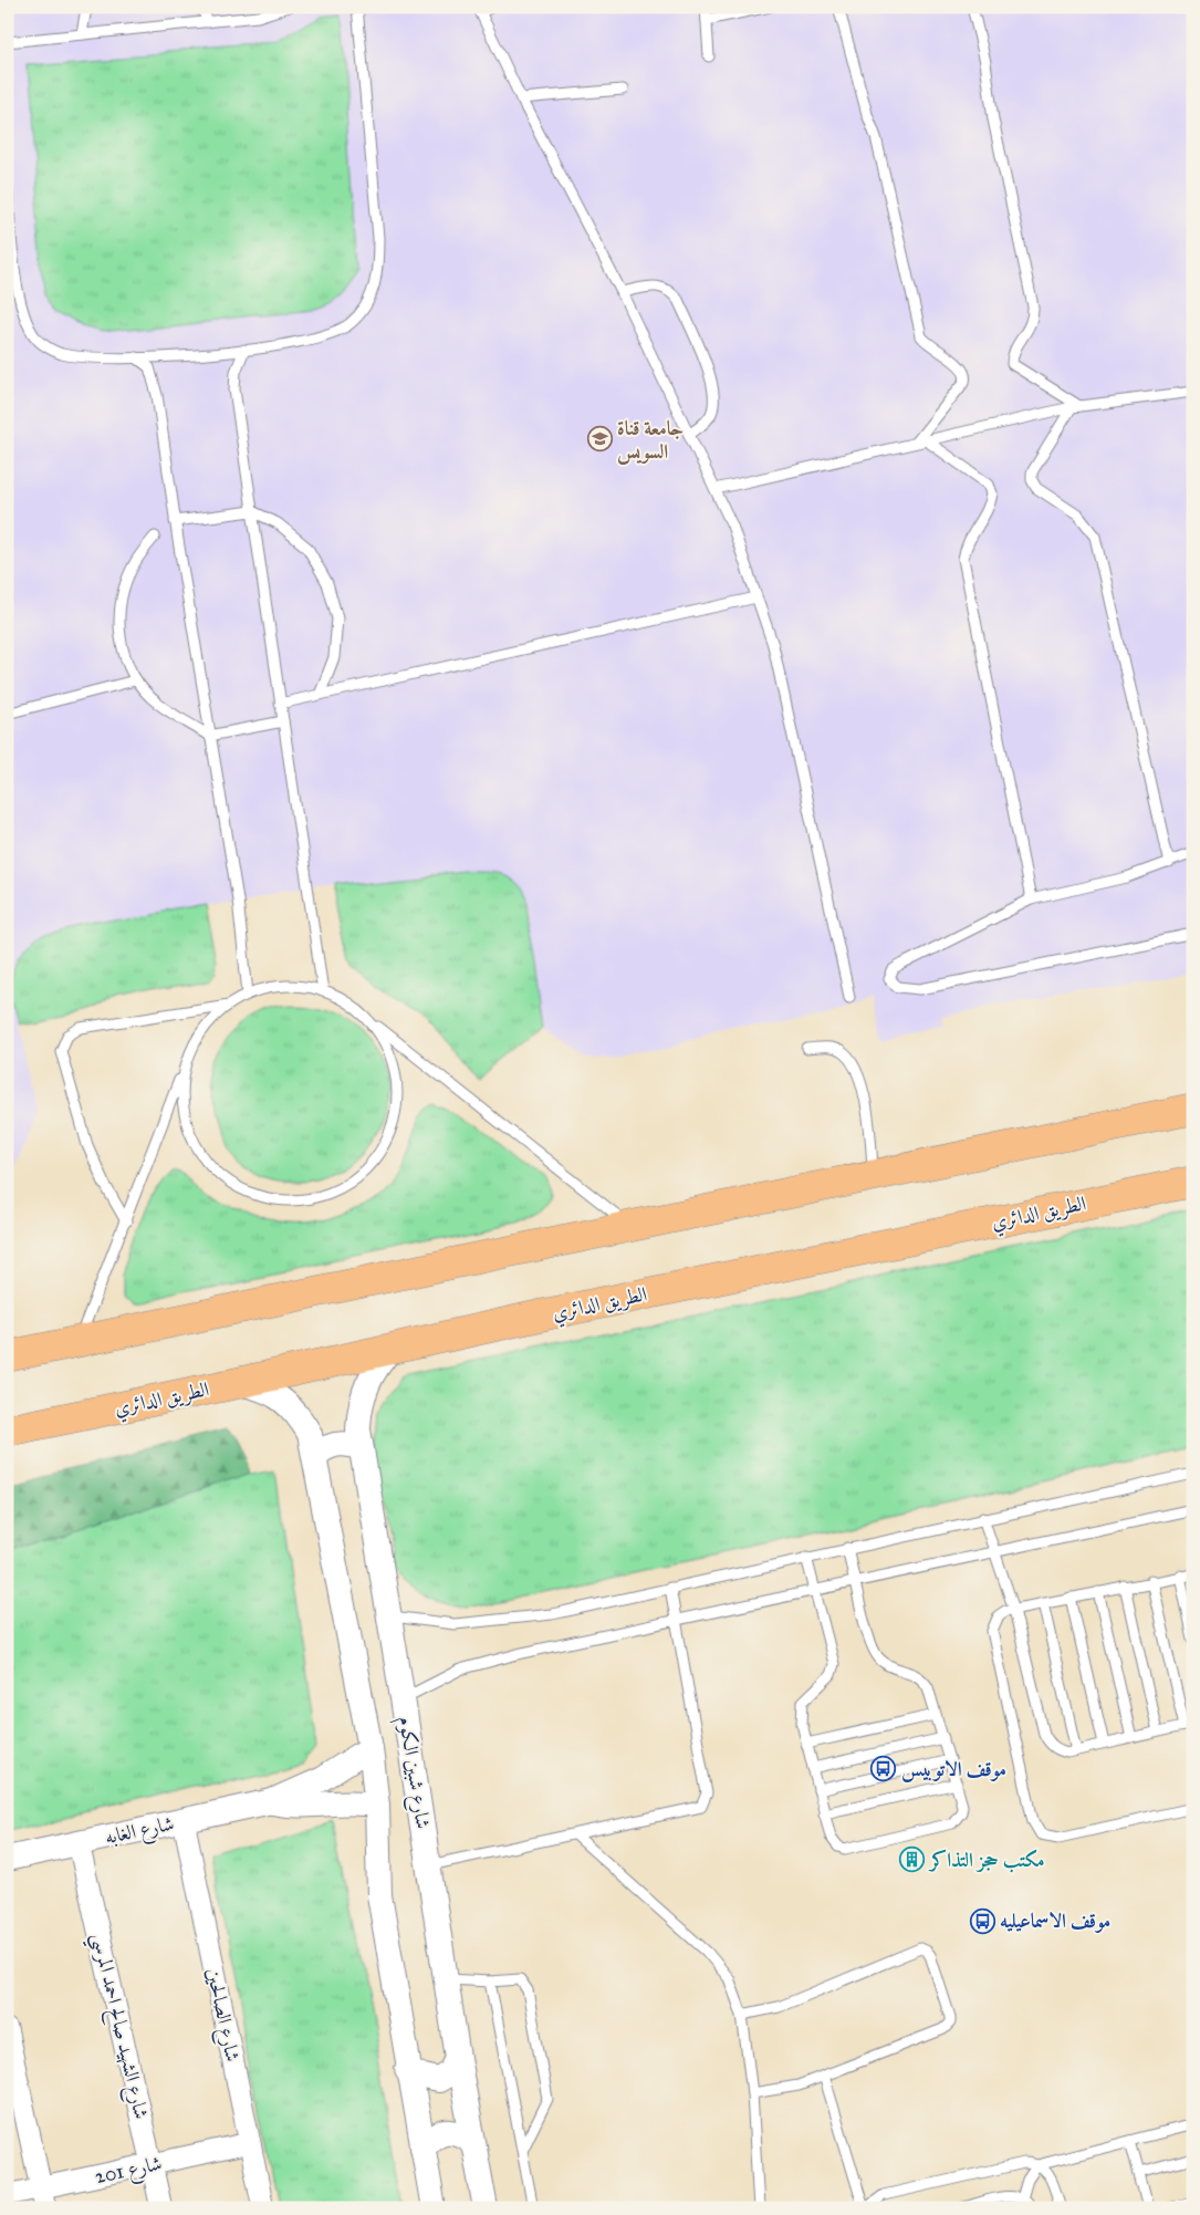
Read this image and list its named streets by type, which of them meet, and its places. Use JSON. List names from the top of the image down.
{
  "streets": {
    "main road": ["الطريق الدائري"],
    "street": [
      "شارع شبين الكوم",
      "شارع الغابه",
      "شارع الصالحين",
      "شارع الشهيد صالح احمد المرسي",
      "شارع 201"
    ]
  },
  "crossings": [
    ["الطريق الدائري", "شارع شبين الكوم"],
    ["شارع شبين الكوم", "شارع الغابه"],
    ["شارع الغابه", "شارع الصالحين"],
    ["شارع الغابه", "شارع الشهيد صالح احمد المرسي"],
    ["شارع الصالحين", "شارع 201"],
    ["شارع الشهيد صالح احمد المرسي", "شارع 201"]
  ],
  "places": {
    "school or university": ["جامعة قناة السويس"],
    "bus stop": ["موقف الاتوبيس", "موقف الاسماعيليه"],
    "building": ["مكتب حجز التذاكر"]
  }
}
